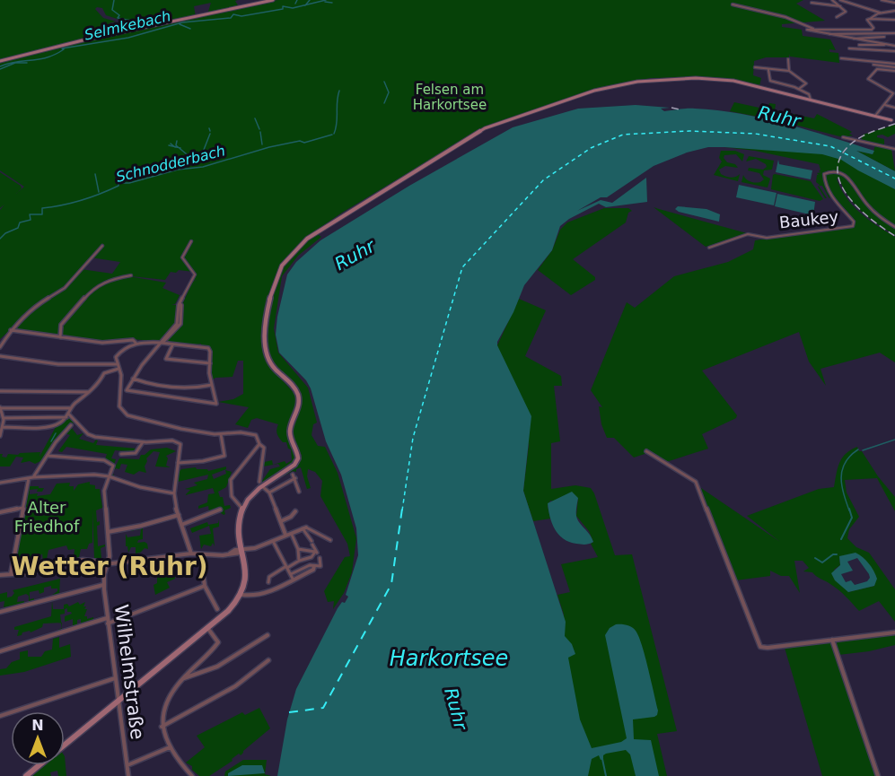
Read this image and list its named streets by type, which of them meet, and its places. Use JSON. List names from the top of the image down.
{
  "streets": {
    "street": ["Baukey", "Wilhelmstraße"]
  },
  "districts": ["Wetter (Ruhr)"],
  "water": [
    "Selmkebach",
    "Ruhr",
    "Schnodderbach",
    "Harkortsee"
  ],
  "parks": ["Felsen am Harkortsee", "Alter Friedhof"],
  "north": "top"
}
